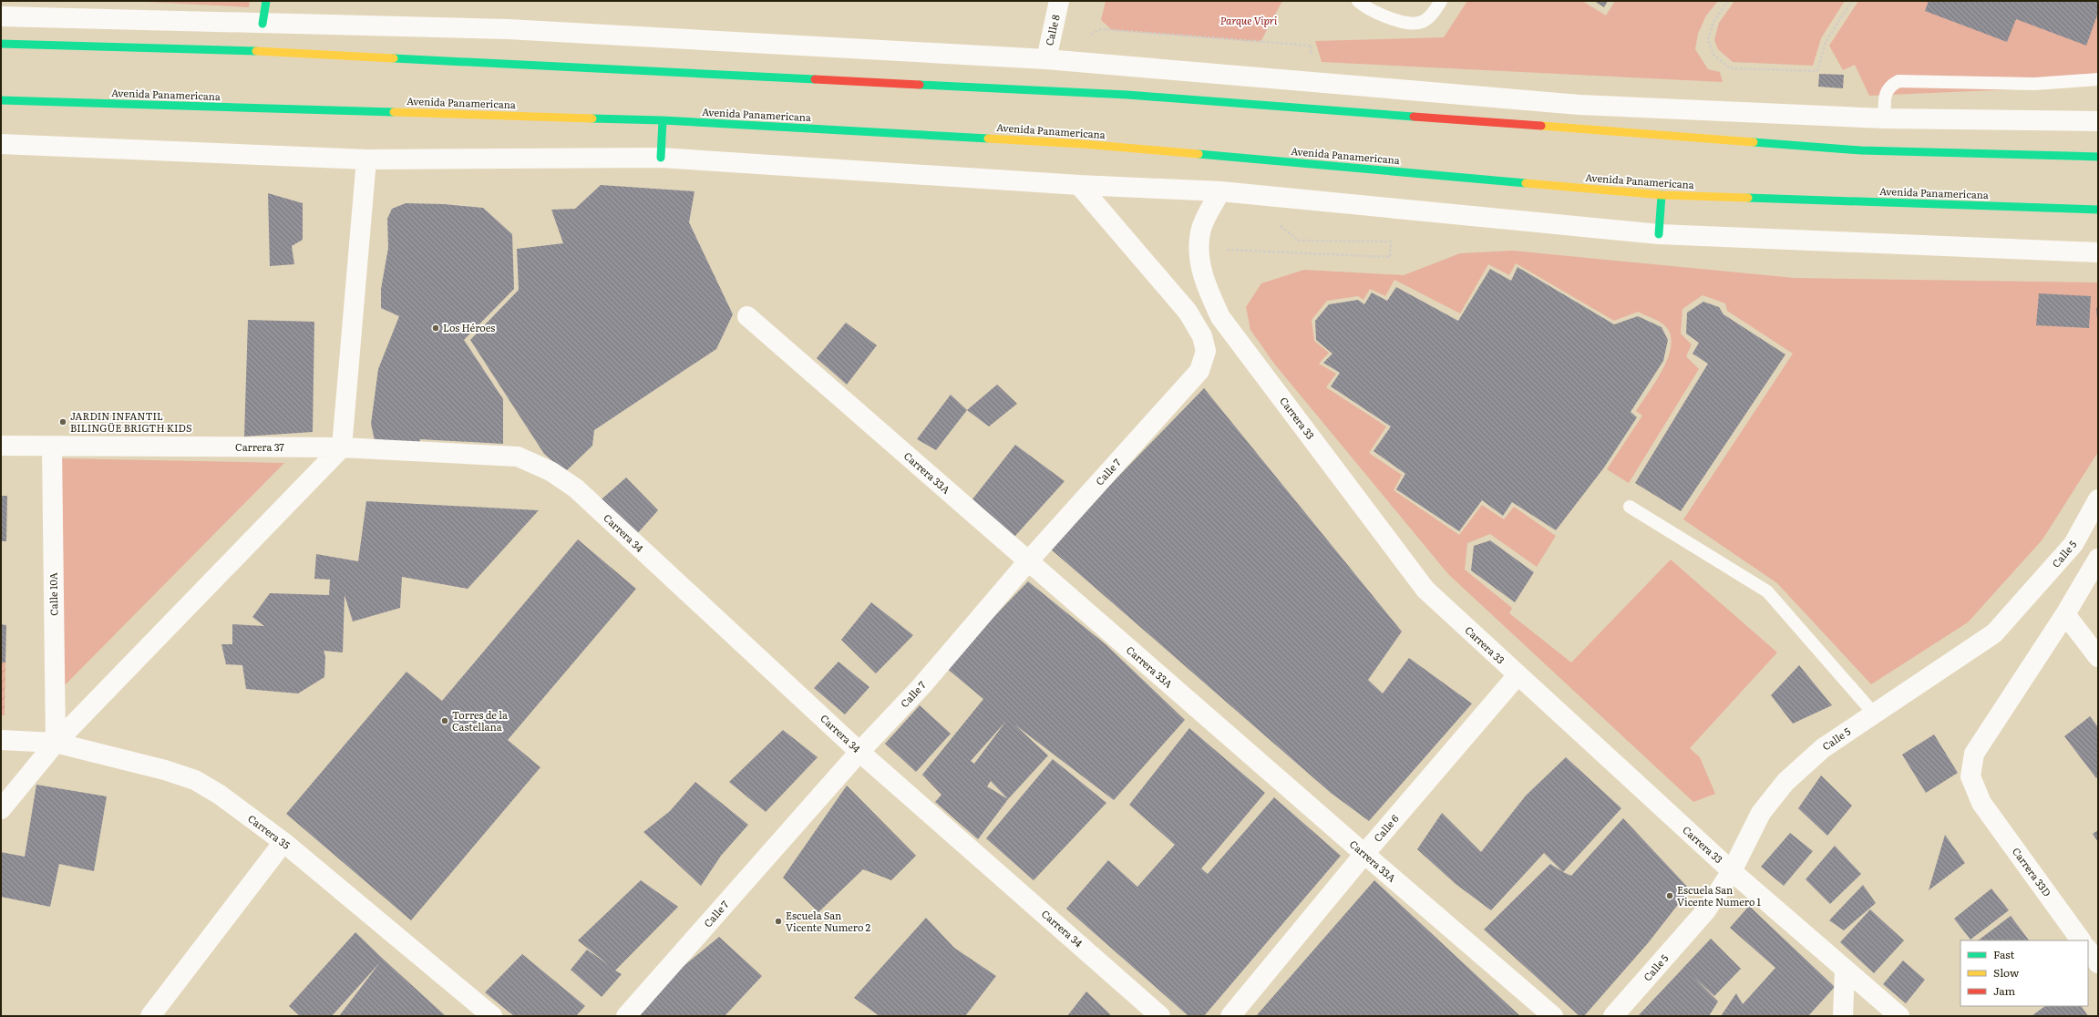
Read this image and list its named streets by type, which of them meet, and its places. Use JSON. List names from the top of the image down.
{
  "streets": {
    "main road": ["Avenida Panamericana"],
    "street": [
      "Calle 8",
      "Carrera 33",
      "Carrera 37",
      "Calle 7",
      "Carrera 33A",
      "Carrera 34",
      "Calle 5",
      "Calle 10A",
      "Calle 6",
      "Carrera 35",
      "Carrera 33D"
    ]
  },
  "crossings": [
    ["Carrera 33", "Calle 5"],
    ["Carrera 33", "Calle 6"],
    ["Carrera 37", "Carrera 34"],
    ["Carrera 37", "Calle 10A"],
    ["Calle 7", "Carrera 33A"],
    ["Calle 7", "Carrera 34"],
    ["Carrera 33A", "Calle 6"],
    ["Calle 10A", "Carrera 35"]
  ],
  "parks": ["Parque Vipri"],
  "places": [
    "Los Héroes",
    "JARDIN INFANTIL BILINGÜE BRIGTH KIDS",
    "Torres de la Castellana",
    "Escuela San Vicente Numero 1",
    "Escuela San Vicente Numero 2"
  ],
  "legend": ["Fast", "Slow", "Jam"]
}
